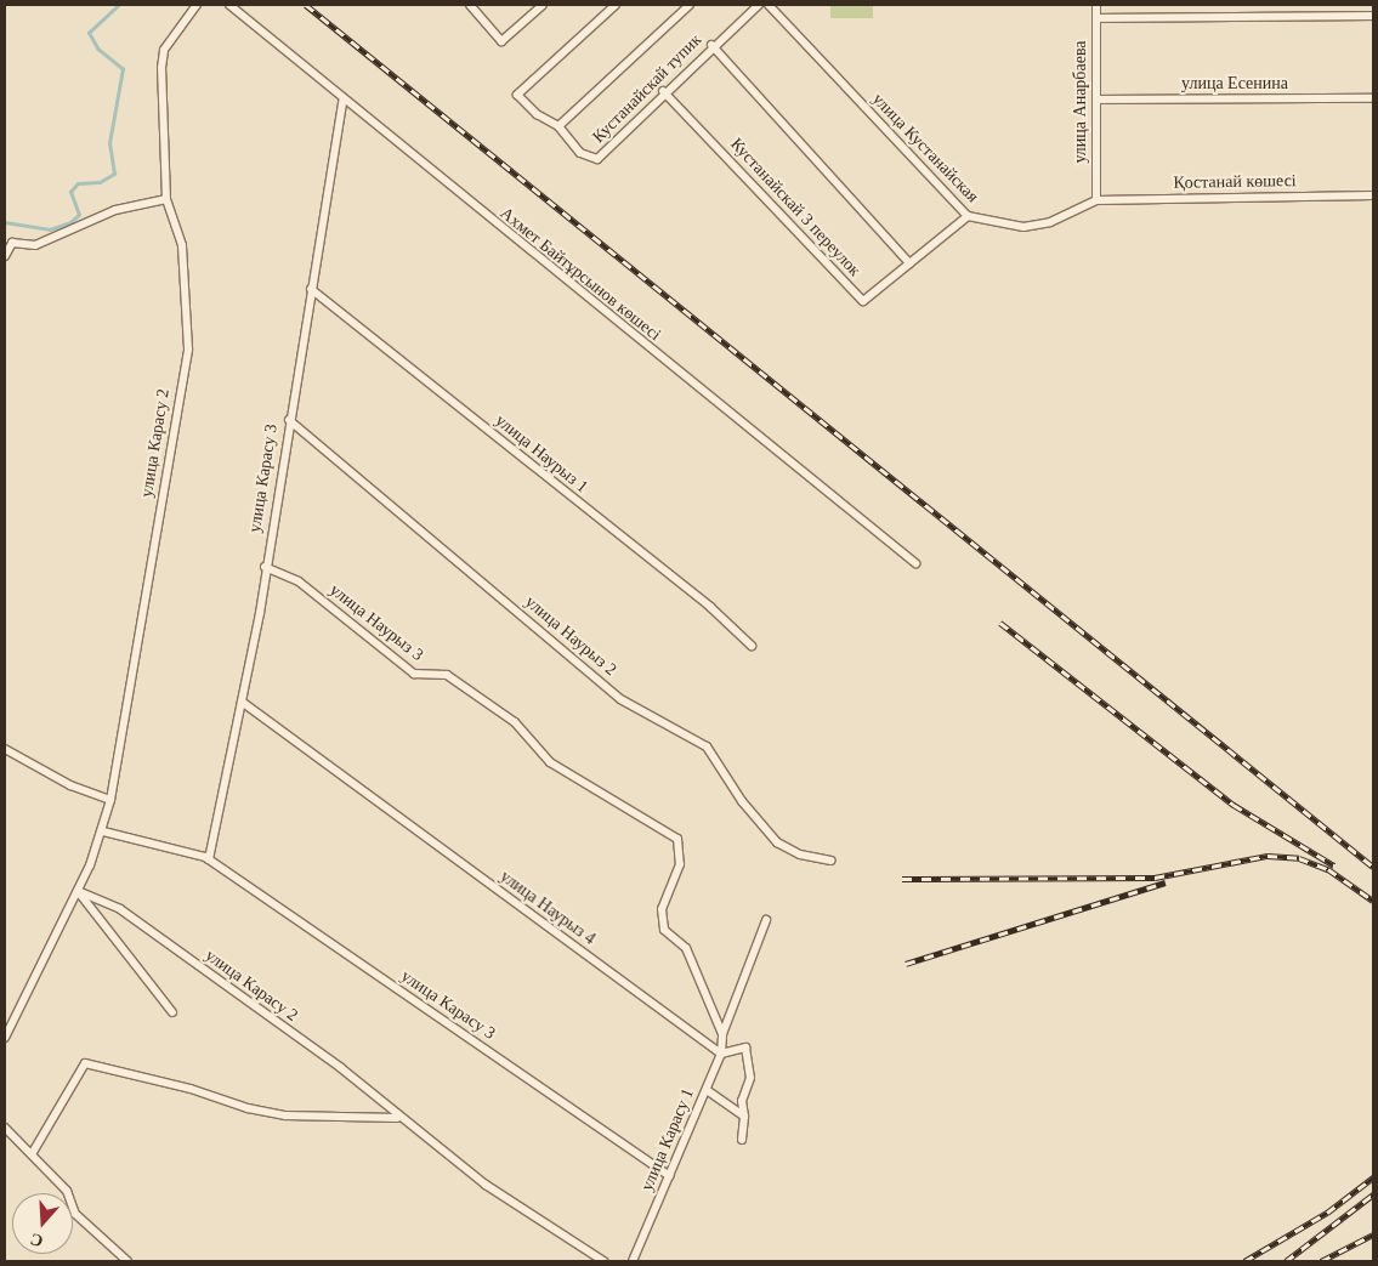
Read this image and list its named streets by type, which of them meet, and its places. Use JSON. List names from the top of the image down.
{
  "streets": {
    "street": [
      "улица Есенина",
      "Кустанайскай тупик",
      "улица Анарбаева",
      "улица Кустанайская",
      "Қостанай көшесі",
      "Кустанайскай 3 переулок",
      "Ахмет Байтұрсынов көшесі",
      "улица Карасу 2",
      "улица Наурыз 1",
      "улица Карасу 3",
      "улица Наурыз 3",
      "улица Наурыз 2",
      "улица Наурыз 4",
      "улица Карасу 1"
    ]
  },
  "crossings": [
    ["улица Есенина", "улица Анарбаева"],
    ["Кустанайскай тупик", "Кустанайскай 3 переулок"],
    ["улица Анарбаева", "улица Кустанайская"],
    ["улица Анарбаева", "Қостанай көшесі"],
    ["улица Кустанайская", "Қостанай көшесі"],
    ["улица Кустанайская", "Кустанайскай 3 переулок"],
    ["Ахмет Байтұрсынов көшесі", "улица Карасу 3"],
    ["улица Карасу 2", "улица Карасу 3"],
    ["улица Наурыз 1", "улица Карасу 3"],
    ["улица Карасу 3", "улица Наурыз 3"],
    ["улица Карасу 3", "улица Наурыз 2"],
    ["улица Карасу 3", "улица Наурыз 4"],
    ["улица Карасу 3", "улица Карасу 1"],
    ["улица Наурыз 4", "улица Карасу 1"]
  ],
  "north": "bottom"
}
